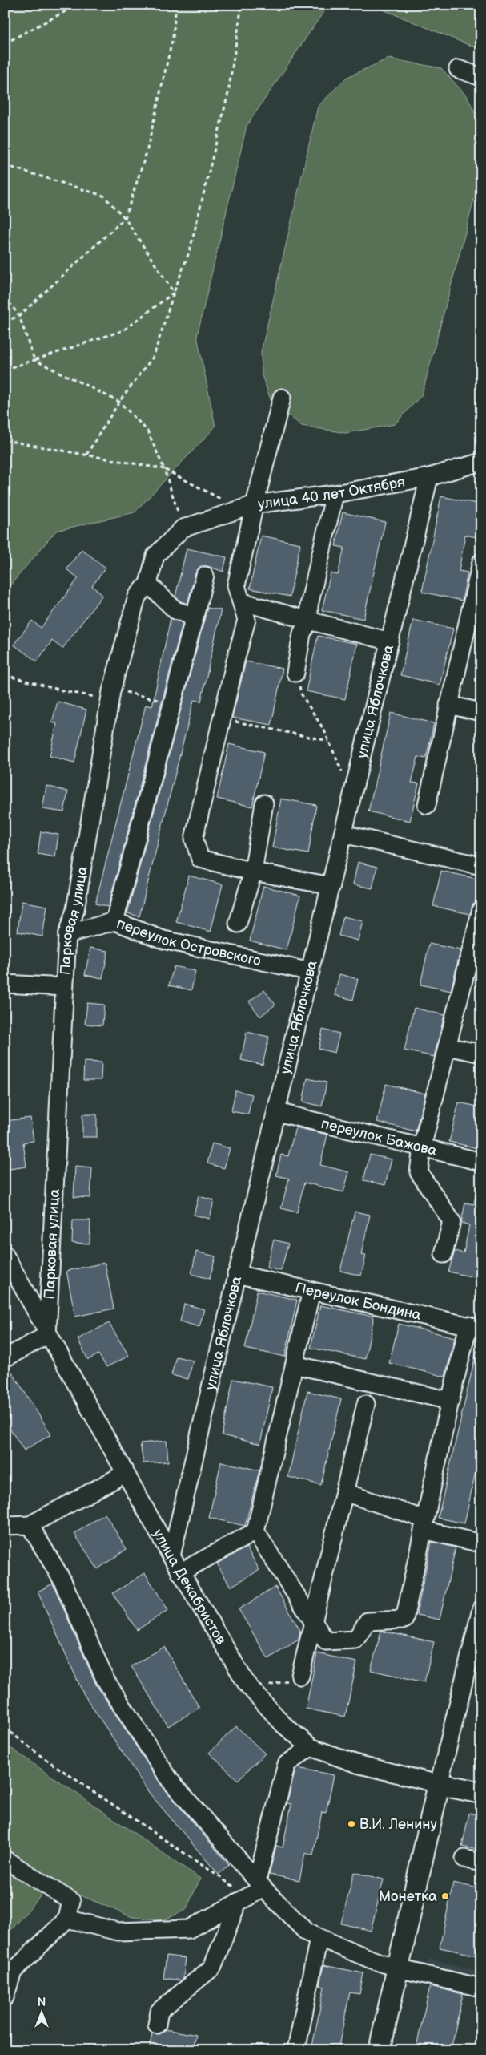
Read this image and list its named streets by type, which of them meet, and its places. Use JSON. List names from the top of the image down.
{
  "streets": {
    "main road": ["улица Декабристов"],
    "street": [
      "улица 40 лет Октября",
      "улица Яблочкова",
      "Парковая улица",
      "переулок Островского",
      "переулок Бажова",
      "Переулок Бондина"
    ]
  },
  "crossings": [
    ["улица 40 лет Октября", "улица Яблочкова"],
    ["улица 40 лет Октября", "Парковая улица"],
    ["улица Яблочкова", "переулок Островского"],
    ["улица Яблочкова", "переулок Бажова"],
    ["улица Яблочкова", "Переулок Бондина"],
    ["улица Яблочкова", "улица Декабристов"],
    ["Парковая улица", "переулок Островского"],
    ["Парковая улица", "улица Декабристов"]
  ],
  "places": ["В.И. Ленину", "Монетка"],
  "north": "top"
}
